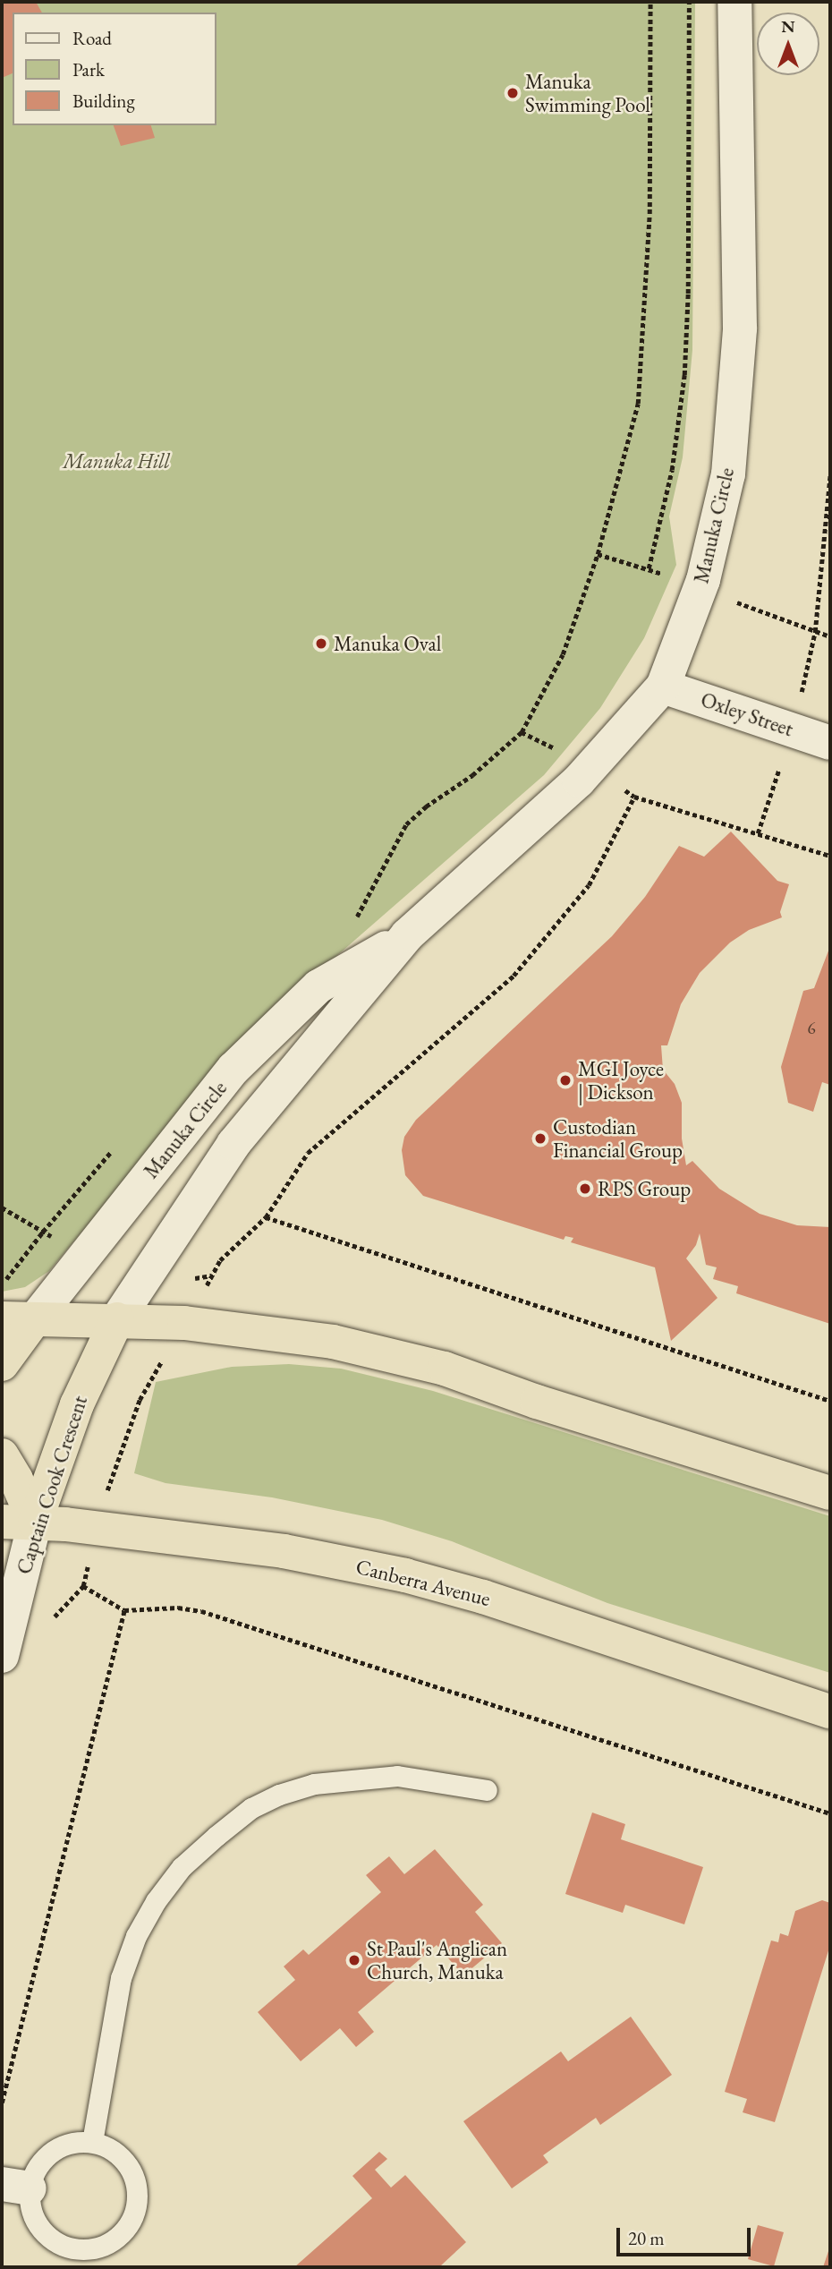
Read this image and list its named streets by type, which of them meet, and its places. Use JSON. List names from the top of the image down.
{
  "streets": {
    "highway": ["Manuka Circle", "Captain Cook Crescent", "Canberra Avenue"],
    "street": ["Oxley Street"]
  },
  "crossings": [
    ["Manuka Circle", "Oxley Street"],
    ["Manuka Circle", "Captain Cook Crescent"],
    ["Captain Cook Crescent", "Canberra Avenue"]
  ],
  "parks": ["Manuka Hill"],
  "places": [
    "Manuka Swimming Pool",
    "Manuka Oval",
    "MGI Joyce | Dickson",
    "Custodian Financial Group",
    "RPS Group",
    "St Paul's Anglican Church, Manuka"
  ],
  "house_numbers": ["6"],
  "legend": ["Road", "Park", "Building"],
  "scale_bar": "20 m",
  "north": "top"
}
